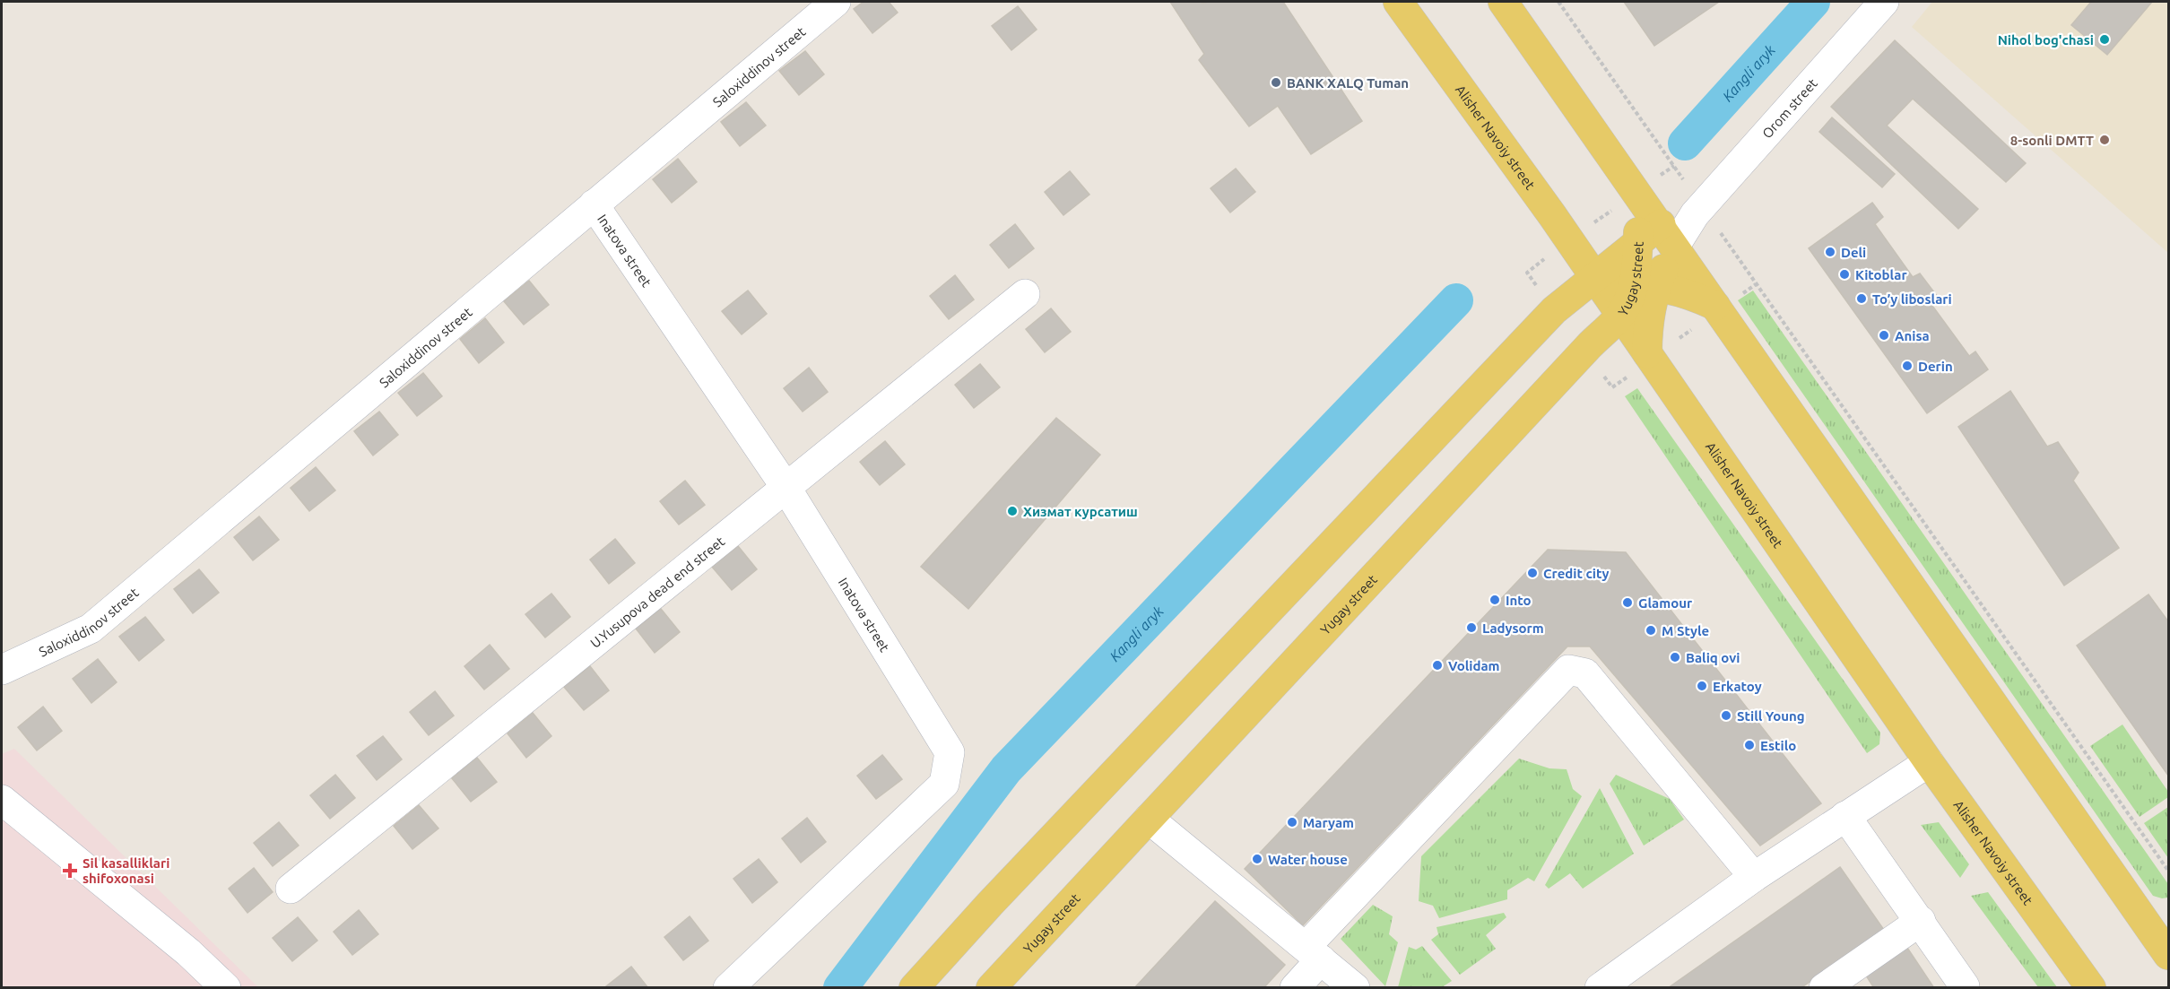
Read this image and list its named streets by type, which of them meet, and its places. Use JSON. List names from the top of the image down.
{
  "streets": {
    "main road": ["Alisher Navoiy street", "Yugay street"],
    "street": [
      "Saloxiddinov street",
      "Orom street",
      "Inatova street",
      "U.Yusupova dead end street"
    ]
  },
  "crossings": [
    ["Saloxiddinov street", "Inatova street"],
    ["Alisher Navoiy street", "Yugay street"],
    ["Inatova street", "U.Yusupova dead end street"]
  ],
  "water": ["Kangli aryk"],
  "places": {
    "other": [
      "Nihol bog'chasi",
      "BANK XALQ Tuman",
      "8-sonli DMTT",
      "Deli",
      "Kitoblar",
      "To’y liboslari",
      "Anisa",
      "Derin",
      "Хизмат курсатиш",
      "Credit city",
      "Into",
      "Glamour",
      "Ladysorm",
      "M Style",
      "Baliq ovi",
      "Volidam",
      "Erkatoy",
      "Still Young",
      "Estilo",
      "Maryam",
      "Water house"
    ],
    "health": ["Sil kasalliklari shifoxonasi"]
  }
}
